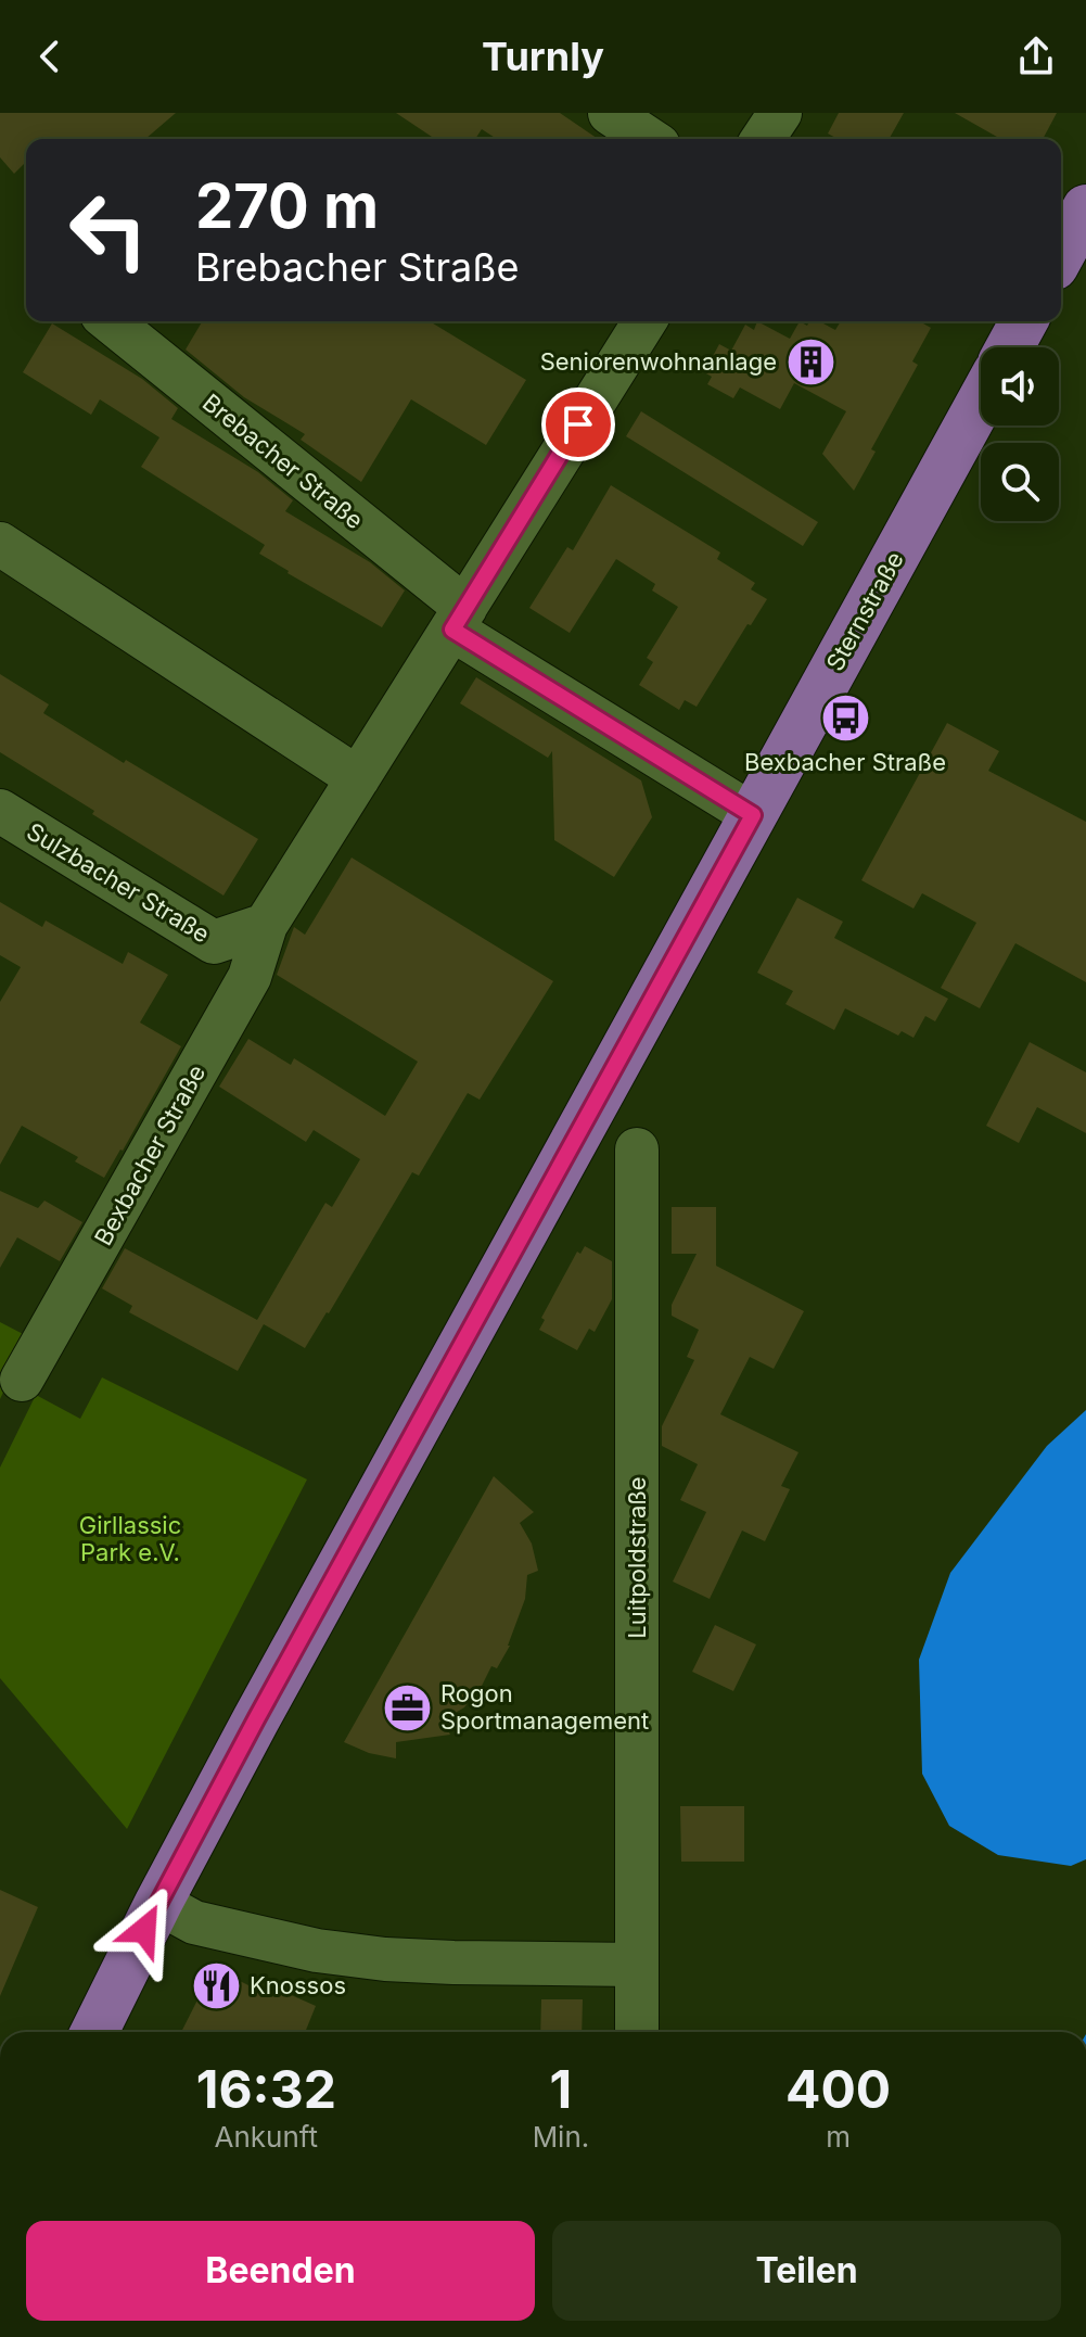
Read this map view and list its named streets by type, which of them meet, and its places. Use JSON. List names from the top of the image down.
{
  "streets": {
    "main road": ["Sternstraße"],
    "street": [
      "Brebacher Straße",
      "Sulzbacher Straße",
      "Bexbacher Straße",
      "Luitpoldstraße"
    ]
  },
  "crossings": [
    ["Brebacher Straße", "Sternstraße"],
    ["Brebacher Straße", "Bexbacher Straße"],
    ["Sulzbacher Straße", "Bexbacher Straße"]
  ],
  "parks": ["Girllassic Park e.V."],
  "places": {
    "building": ["Seniorenwohnanlage"],
    "bus stop": ["Bexbacher Straße"],
    "office": ["Rogon Sportmanagement"],
    "restaurant": ["Knossos"]
  },
  "page": {
    "header": "Turnly",
    "turn": ["270 m", "Brebacher Straße"],
    "eta": [
      "16:32",
      "Ankunft",
      "1",
      "Min.",
      "400",
      "m"
    ],
    "buttons": ["Beenden", "Teilen"]
  }
}
